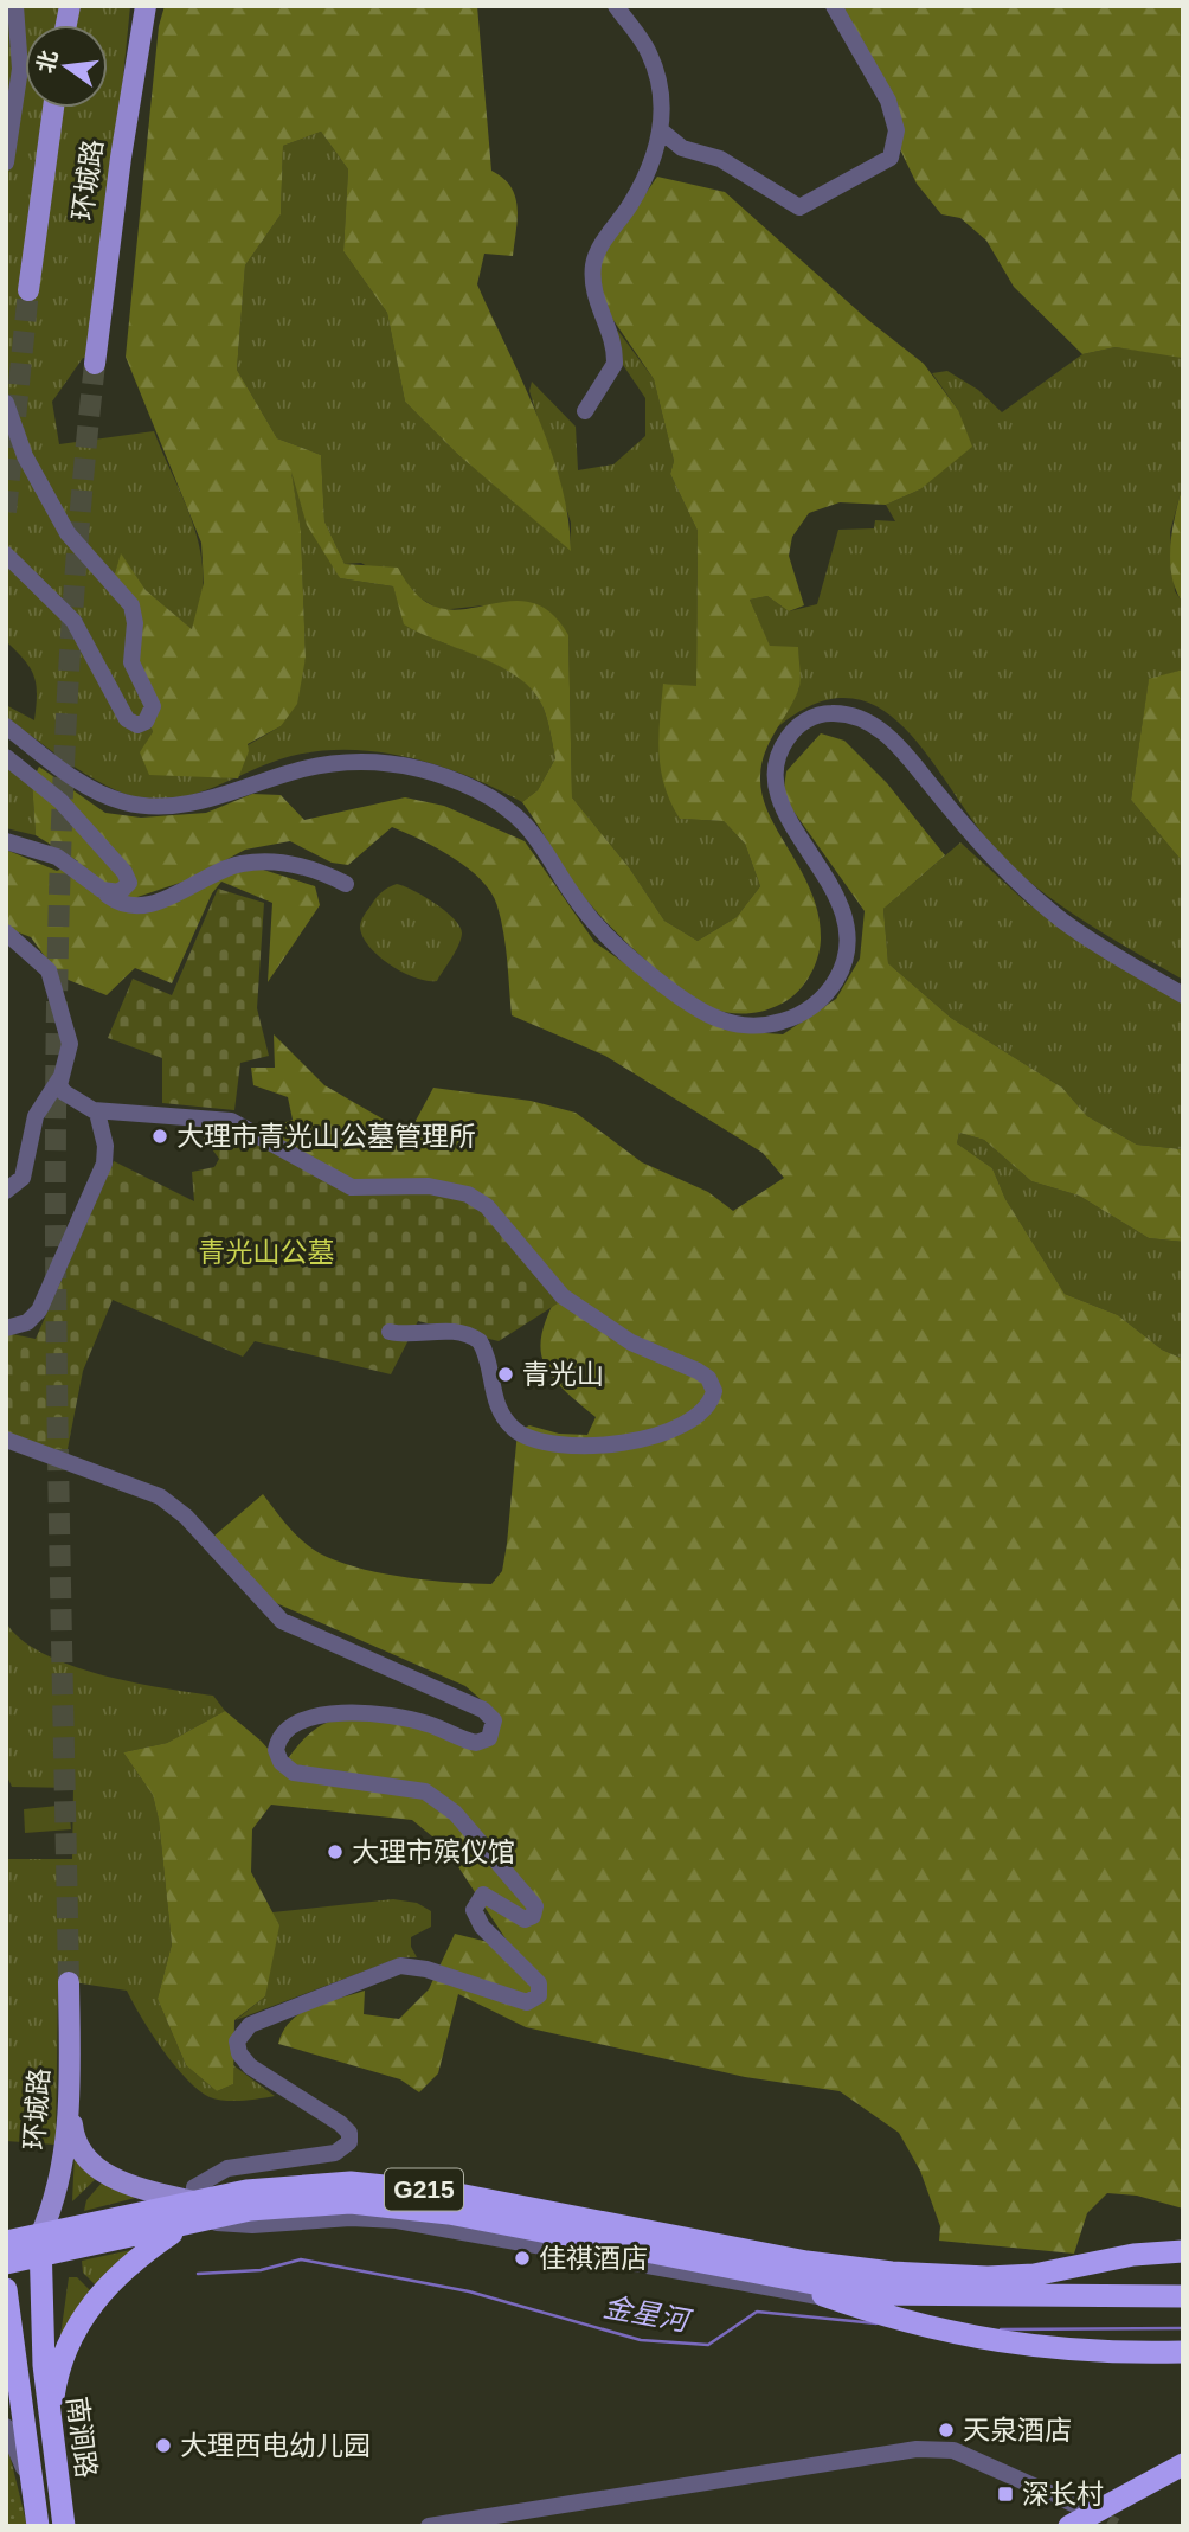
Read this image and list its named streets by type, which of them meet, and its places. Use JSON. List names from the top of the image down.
{
  "streets": {
    "highway": ["G215", "南涧路"],
    "main road": ["环城路"]
  },
  "crossings": [
    ["环城路", "G215"],
    ["环城路", "南涧路"],
    ["G215", "南涧路"]
  ],
  "water": ["金星河"],
  "parks": ["青光山公墓"],
  "places": {
    "other": [
      "大理市青光山公墓管理所",
      "青光山",
      "大理市殡仪馆",
      "佳祺酒店",
      "天泉酒店",
      "大理西电幼儿园"
    ],
    "transit": ["深长村"]
  },
  "north": "left"
}
